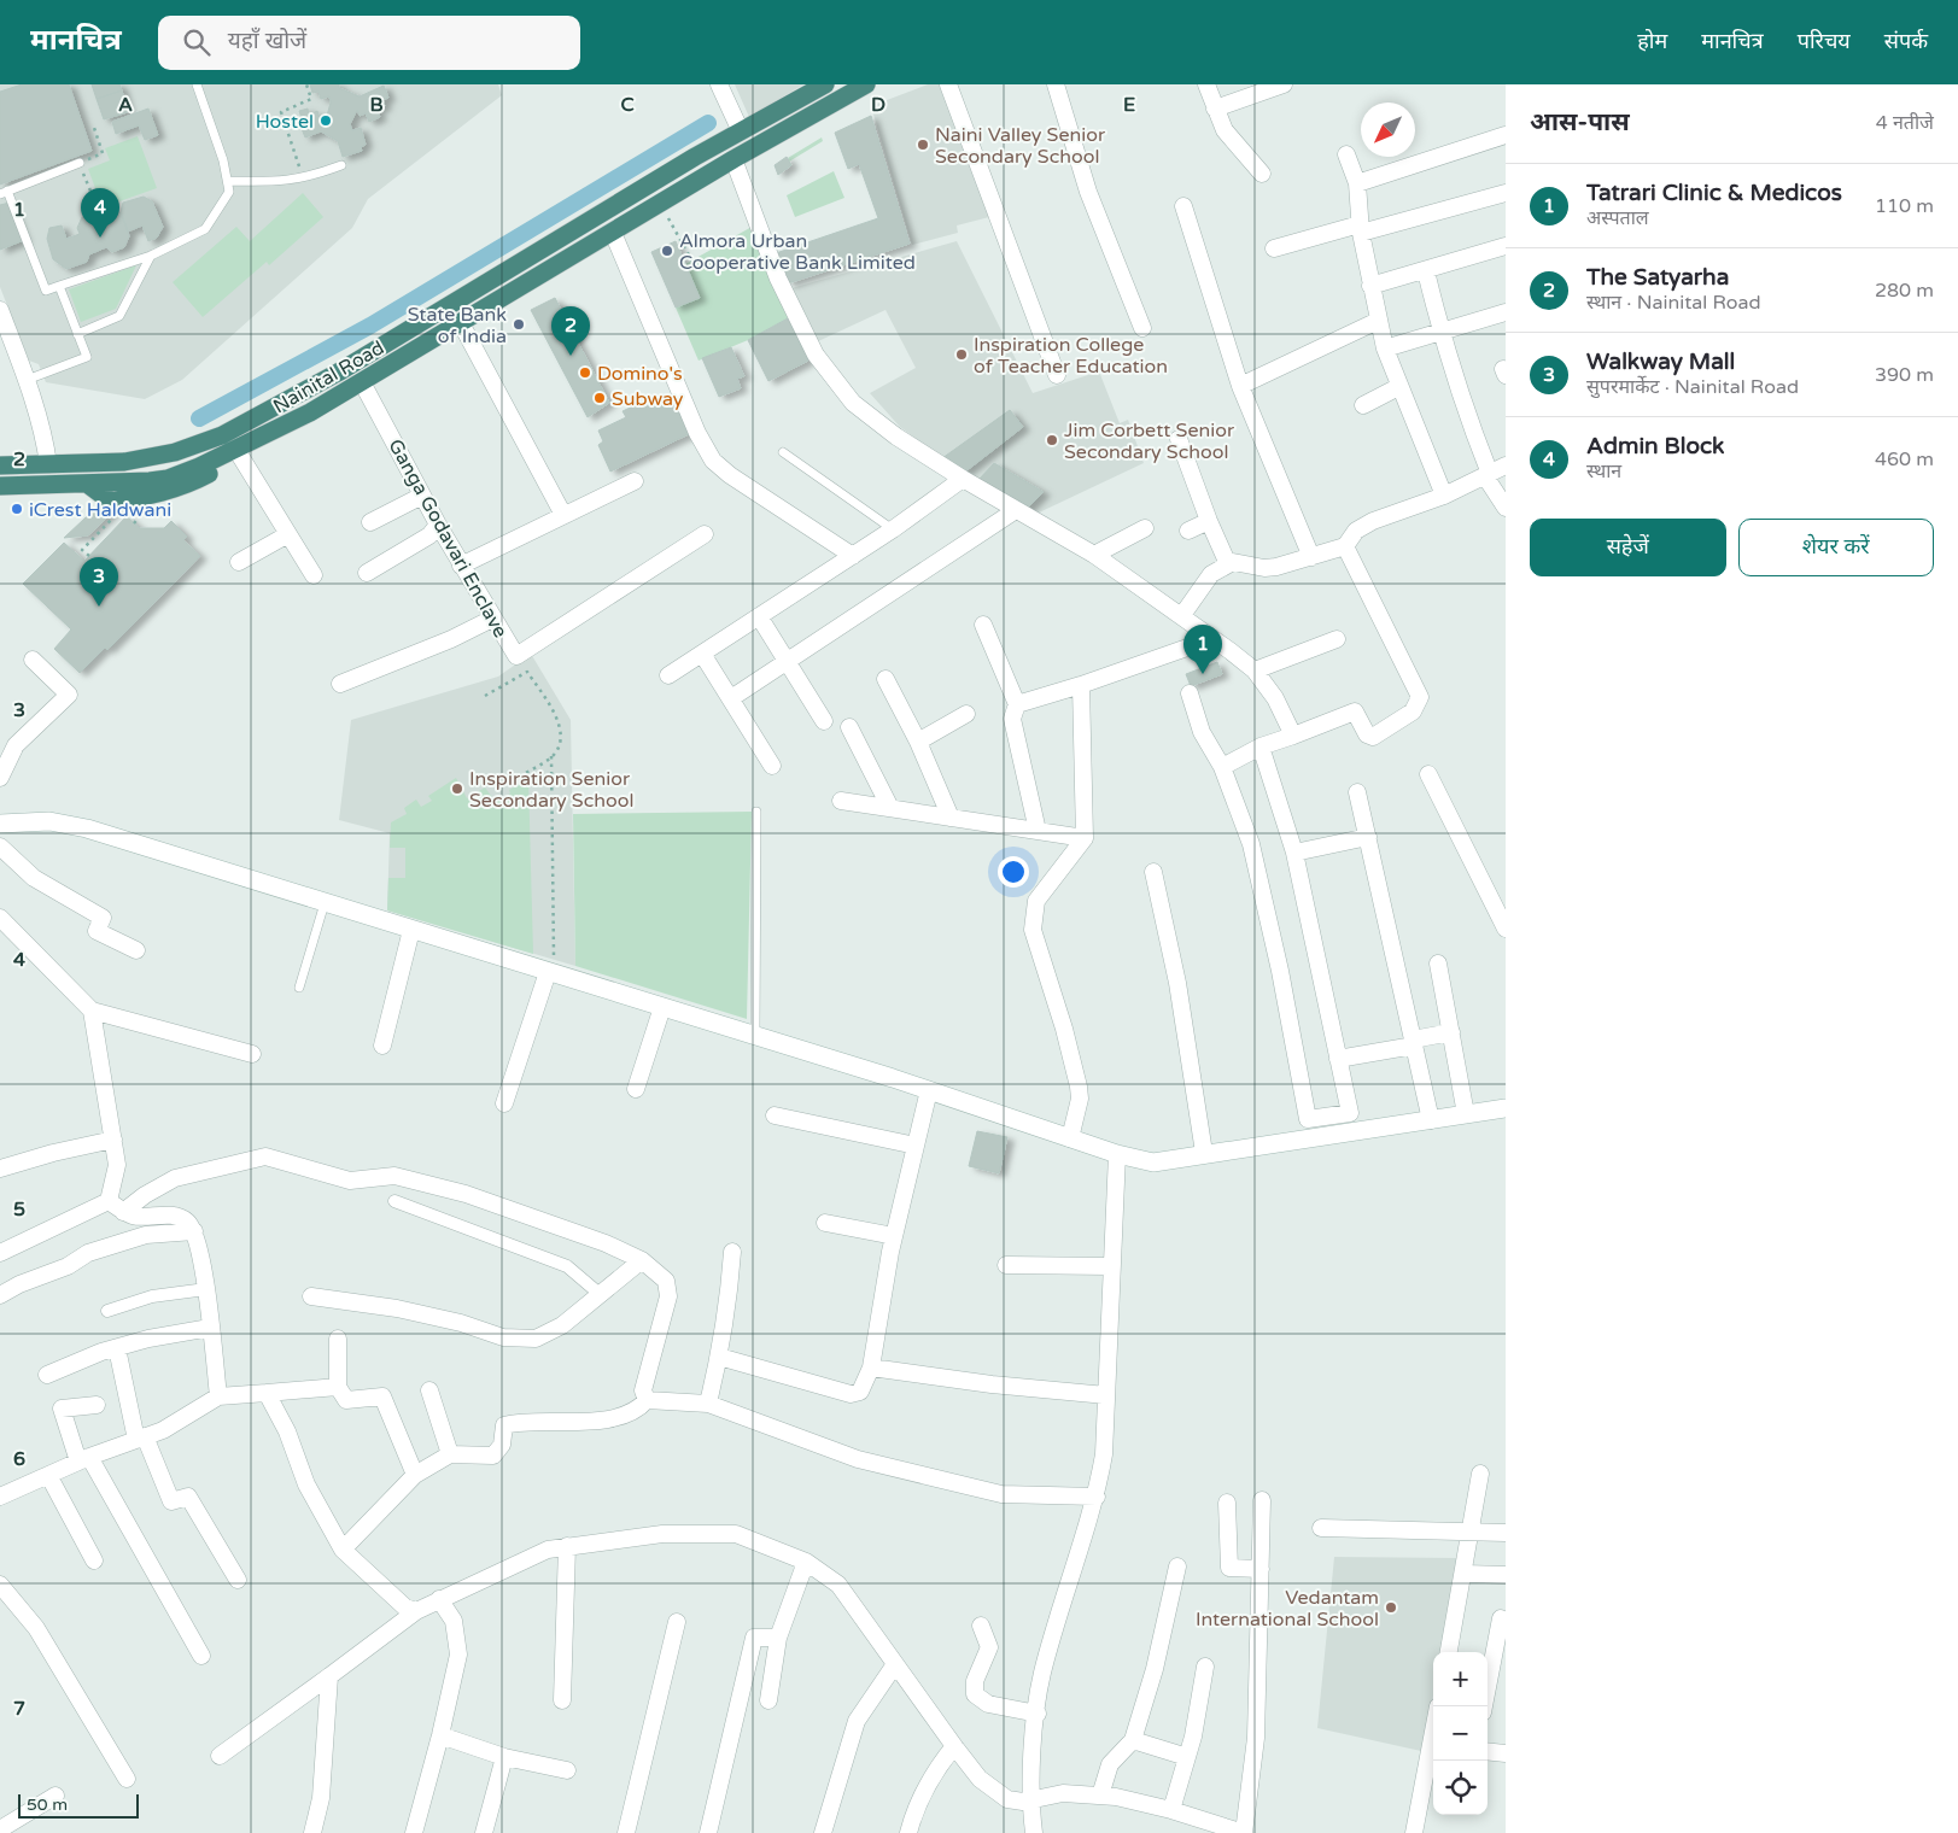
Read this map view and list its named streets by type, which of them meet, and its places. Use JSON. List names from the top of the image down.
{
  "streets": {
    "highway": ["Nainital Road"],
    "street": ["Ganga Godavari Enclave"]
  },
  "crossings": [
    ["Nainital Road", "Ganga Godavari Enclave"]
  ],
  "places": [
    "Hostel",
    "Naini Valley Senior Secondary School",
    "Almora Urban Cooperative Bank Limited",
    "State Bank of India",
    "Inspiration College of Teacher Education",
    "Domino's",
    "Subway",
    "Jim Corbett Senior Secondary School",
    "iCrest Haldwani",
    "Inspiration Senior Secondary School",
    "Vedantam International School"
  ],
  "scale_bar": "50 m",
  "north": "bottom left",
  "page": {
    "header": "मानचित्र",
    "search": "यहाँ खोजें",
    "nav": [
      "होम",
      "मानचित्र",
      "परिचय",
      "संपर्क"
    ],
    "heading": ["आस-पास", "4 नतीजे"],
    "list": [
      {
        "mark": "1",
        "name": "Tatrari Clinic & Medicos",
        "note": "अस्पताल",
        "value": "110 m"
      },
      {
        "mark": "2",
        "name": "The Satyarha",
        "note": "स्थान · Nainital Road",
        "value": "280 m"
      },
      {
        "mark": "3",
        "name": "Walkway Mall",
        "note": "सुपरमार्केट · Nainital Road",
        "value": "390 m"
      },
      {
        "mark": "4",
        "name": "Admin Block",
        "note": "स्थान",
        "value": "460 m"
      }
    ],
    "pins": [
      "4",
      "2",
      "3",
      "1"
    ],
    "buttons": ["सहेजें", "शेयर करें"],
    "map_buttons": ["+", "−"],
    "scale": "50 m"
  },
  "grid": {
    "columns": [
      "A",
      "B",
      "C",
      "D",
      "E"
    ],
    "rows": [
      "1",
      "2",
      "3",
      "4",
      "5",
      "6",
      "7"
    ]
  }
}
